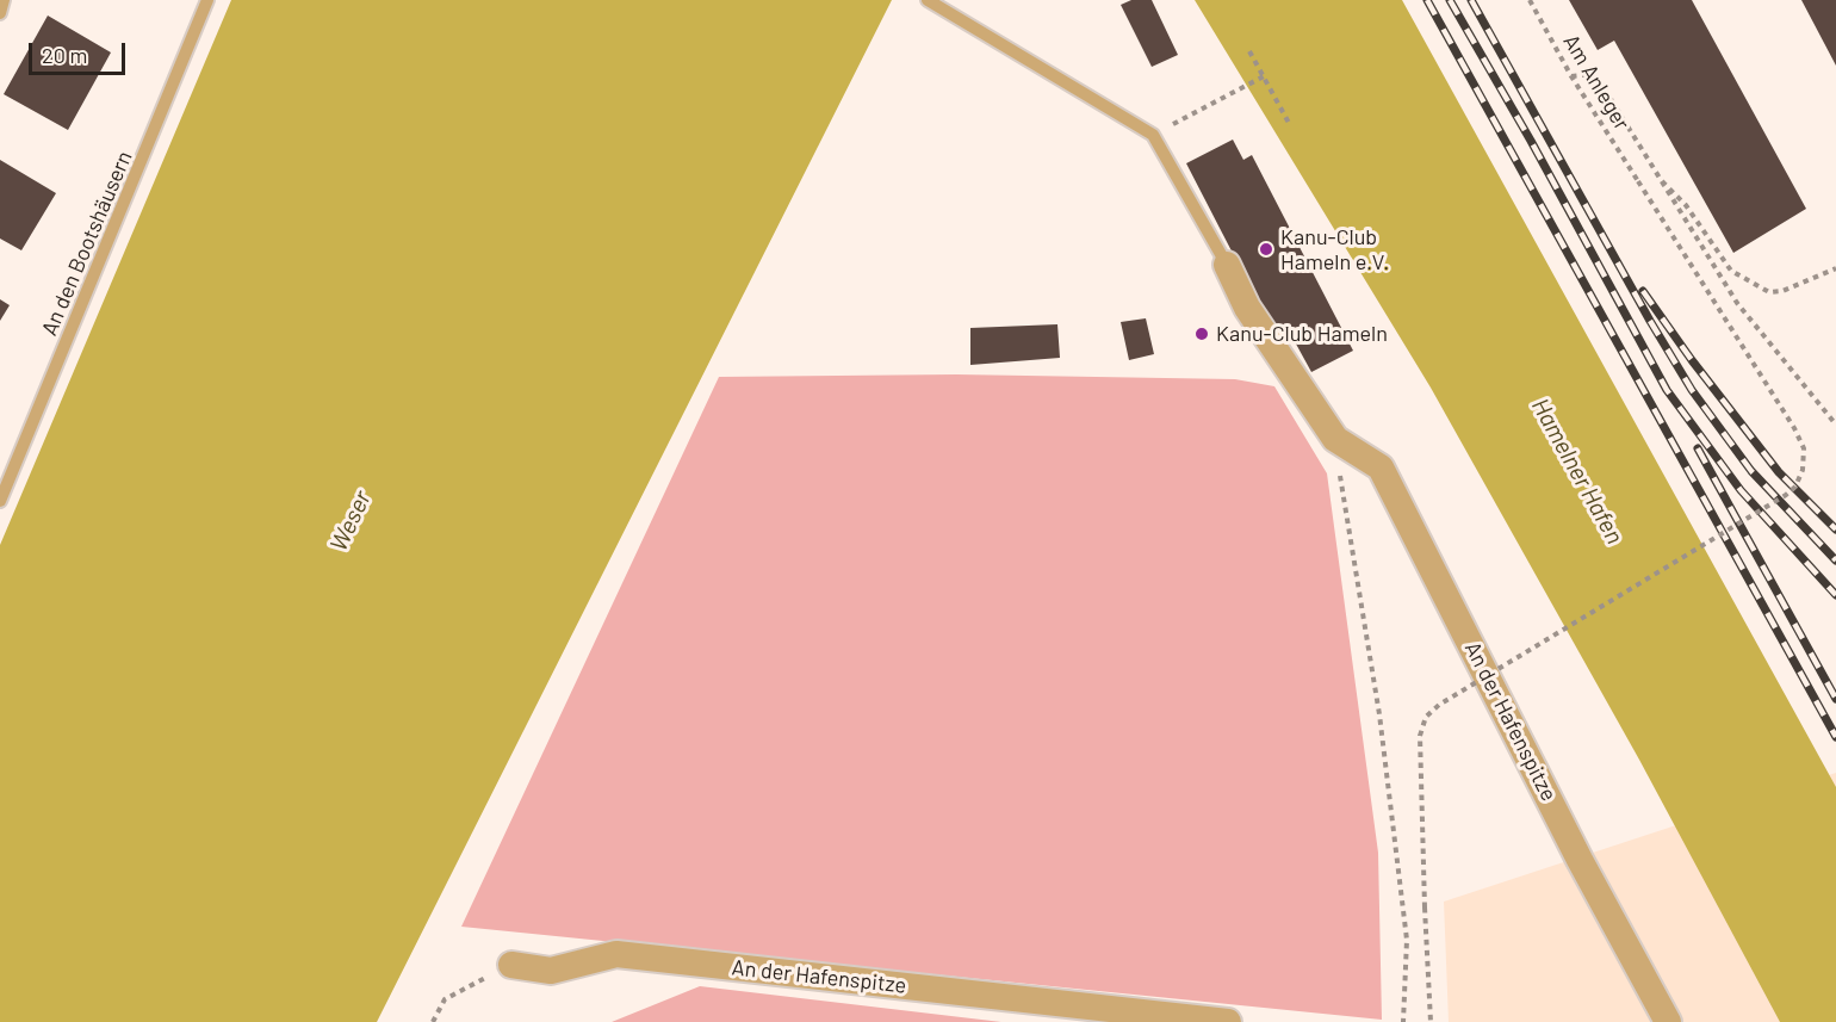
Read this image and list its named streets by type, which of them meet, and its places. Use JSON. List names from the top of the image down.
{
  "streets": {
    "street": ["An der Hafenspitze"],
    "lane": ["An den Bootshäusern"],
    "path": ["Am Anleger"]
  },
  "water": ["Hamelner Hafen", "Weser"],
  "places": ["Kanu-Club Hameln e.V.", "Kanu-Club Hameln"],
  "scale_bar": "20 m"
}
